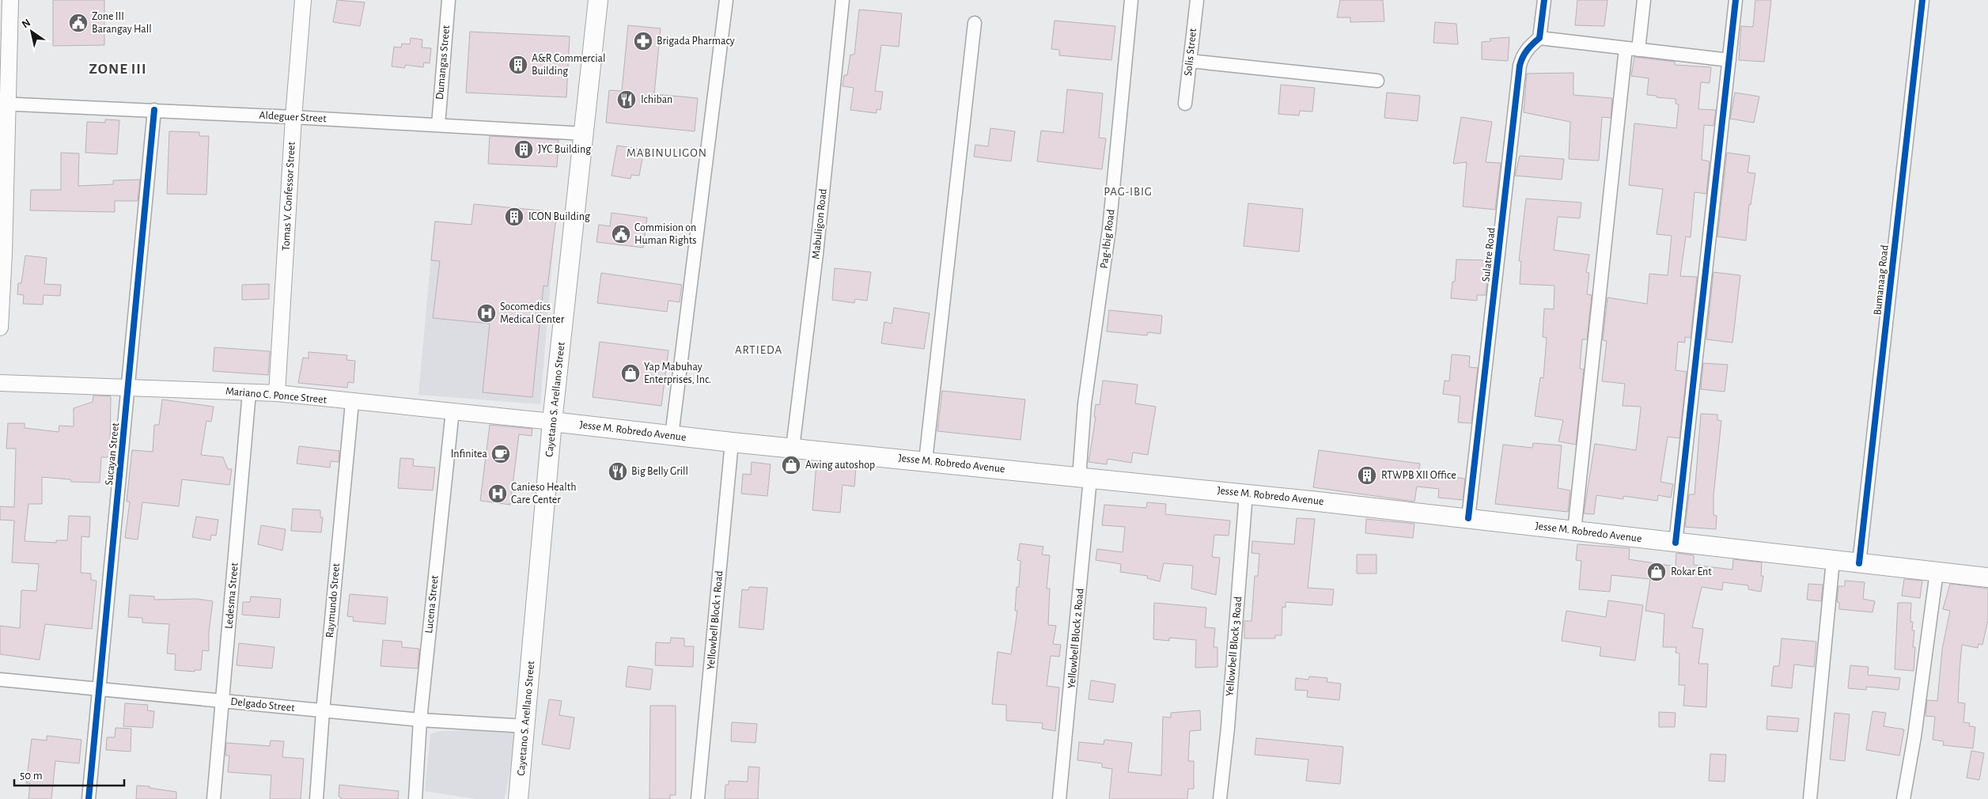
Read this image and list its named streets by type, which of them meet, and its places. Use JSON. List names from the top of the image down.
{
  "streets": {
    "main road": ["Cayetano S. Arellano Street", "Jesse M. Robredo Avenue"],
    "street": [
      "Solis Street",
      "Dumangas Street",
      "Aldeguer Street",
      "Tomas V. Confessor Street",
      "Mabuligon Road",
      "Pag-Ibig Road",
      "Sulatre Road",
      "Bumanaag Road",
      "Mariano C. Ponce Street",
      "Sucayan Street",
      "Ledesma Street",
      "Raymundo Street",
      "Lucena Street",
      "Yellowbell Block 1 Road",
      "Yellowbell Block 2 Road",
      "Yellowbell Block 3 Road",
      "Delgado Street"
    ]
  },
  "crossings": [
    ["Dumangas Street", "Aldeguer Street"],
    ["Aldeguer Street", "Tomas V. Confessor Street"],
    ["Aldeguer Street", "Cayetano S. Arellano Street"],
    ["Aldeguer Street", "Sucayan Street"],
    ["Tomas V. Confessor Street", "Mariano C. Ponce Street"],
    ["Mabuligon Road", "Jesse M. Robredo Avenue"],
    ["Pag-Ibig Road", "Jesse M. Robredo Avenue"],
    ["Pag-Ibig Road", "Yellowbell Block 2 Road"],
    ["Sulatre Road", "Jesse M. Robredo Avenue"],
    ["Bumanaag Road", "Jesse M. Robredo Avenue"],
    ["Mariano C. Ponce Street", "Cayetano S. Arellano Street"],
    ["Mariano C. Ponce Street", "Jesse M. Robredo Avenue"],
    ["Mariano C. Ponce Street", "Sucayan Street"],
    ["Mariano C. Ponce Street", "Ledesma Street"],
    ["Mariano C. Ponce Street", "Raymundo Street"],
    ["Mariano C. Ponce Street", "Lucena Street"],
    ["Cayetano S. Arellano Street", "Jesse M. Robredo Avenue"],
    ["Cayetano S. Arellano Street", "Delgado Street"],
    ["Jesse M. Robredo Avenue", "Yellowbell Block 1 Road"],
    ["Jesse M. Robredo Avenue", "Yellowbell Block 2 Road"],
    ["Jesse M. Robredo Avenue", "Yellowbell Block 3 Road"],
    ["Sucayan Street", "Delgado Street"],
    ["Ledesma Street", "Delgado Street"],
    ["Raymundo Street", "Delgado Street"],
    ["Lucena Street", "Delgado Street"]
  ],
  "districts": [
    "ZONE III",
    "MABINULIGON",
    "PAG-IBIG",
    "ARTIEDA"
  ],
  "places": {
    "public building": ["Zone III Barangay Hall", "Commision on Human Rights"],
    "pharmacy": ["Brigada Pharmacy"],
    "building": [
      "A&R Commercial Building",
      "JYC Building",
      "ICON Building",
      "RTWPB XII Office"
    ],
    "restaurant": ["Ichiban", "Big Belly Grill"],
    "hospital": ["Socomedics Medical Center", "Canieso Health Care Center"],
    "shop": ["Yap Mabuhay Enterprises, Inc.", "Awing autoshop", "Rokar Ent"],
    "cafe": ["Infinitea"]
  },
  "scale_bar": "50 m",
  "north": "top left"
}
